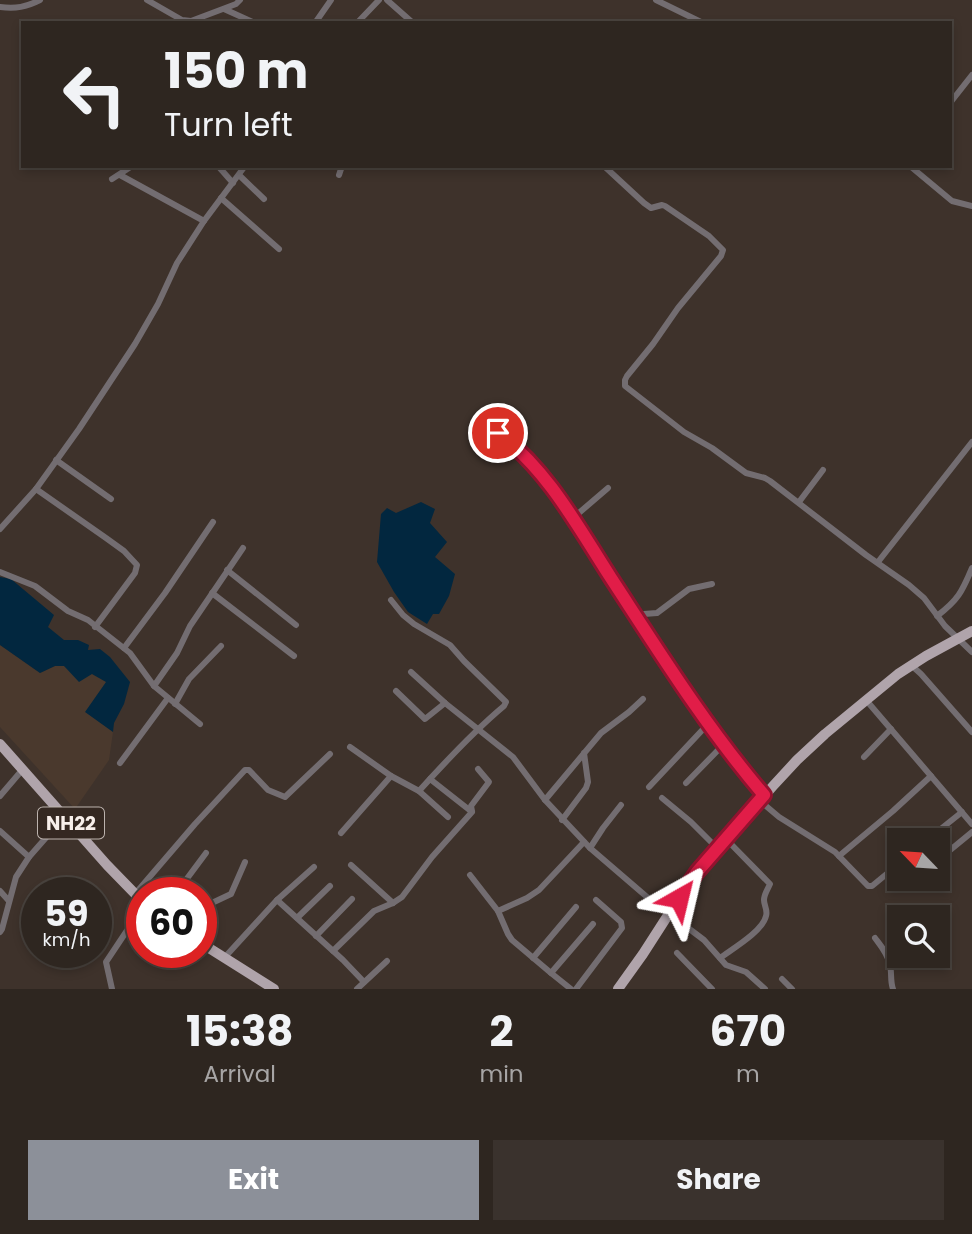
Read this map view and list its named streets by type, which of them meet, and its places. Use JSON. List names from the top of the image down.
{
  "streets": {
    "main road": ["NH22"]
  },
  "north": "top left",
  "page": {
    "turn": ["150 m", "Turn left"],
    "speed": "59 km/h",
    "limit": "60",
    "eta": [
      "15:38",
      "Arrival",
      "2",
      "min",
      "670",
      "m"
    ],
    "buttons": ["Exit", "Share"]
  }
}
